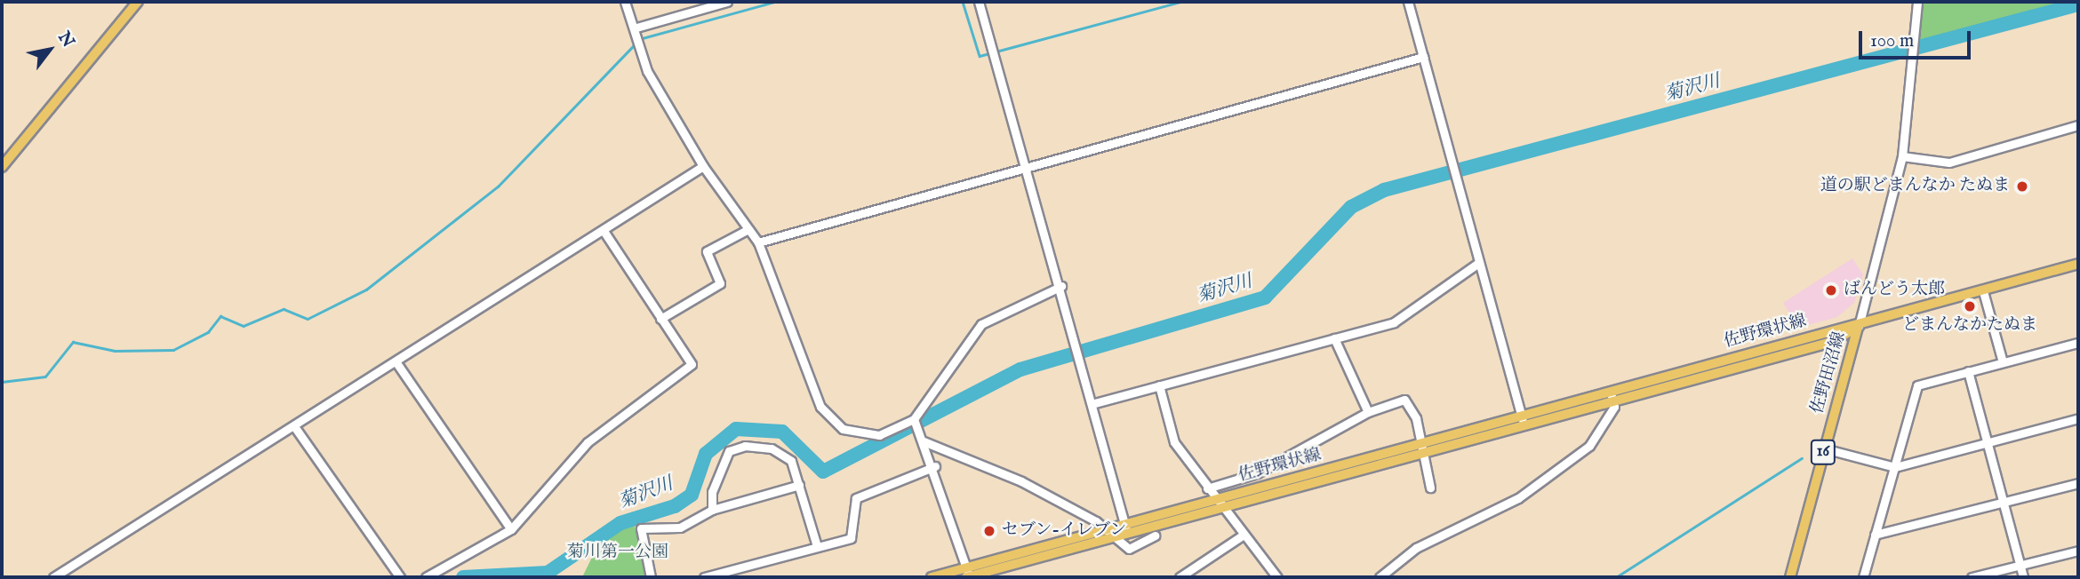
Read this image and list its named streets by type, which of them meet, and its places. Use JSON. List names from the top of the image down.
{
  "streets": {
    "main road": ["佐野環状線", "佐野田沼線", "16"]
  },
  "crossings": [
    ["佐野環状線", "佐野田沼線"]
  ],
  "water": ["菊沢川"],
  "parks": ["菊川第一公園"],
  "places": [
    "道の駅どまんなか たぬま",
    "ばんどう太郎",
    "どまんなかたぬま",
    "セブン-イレブン"
  ],
  "scale_bar": "100 m",
  "north": "top right"
}
